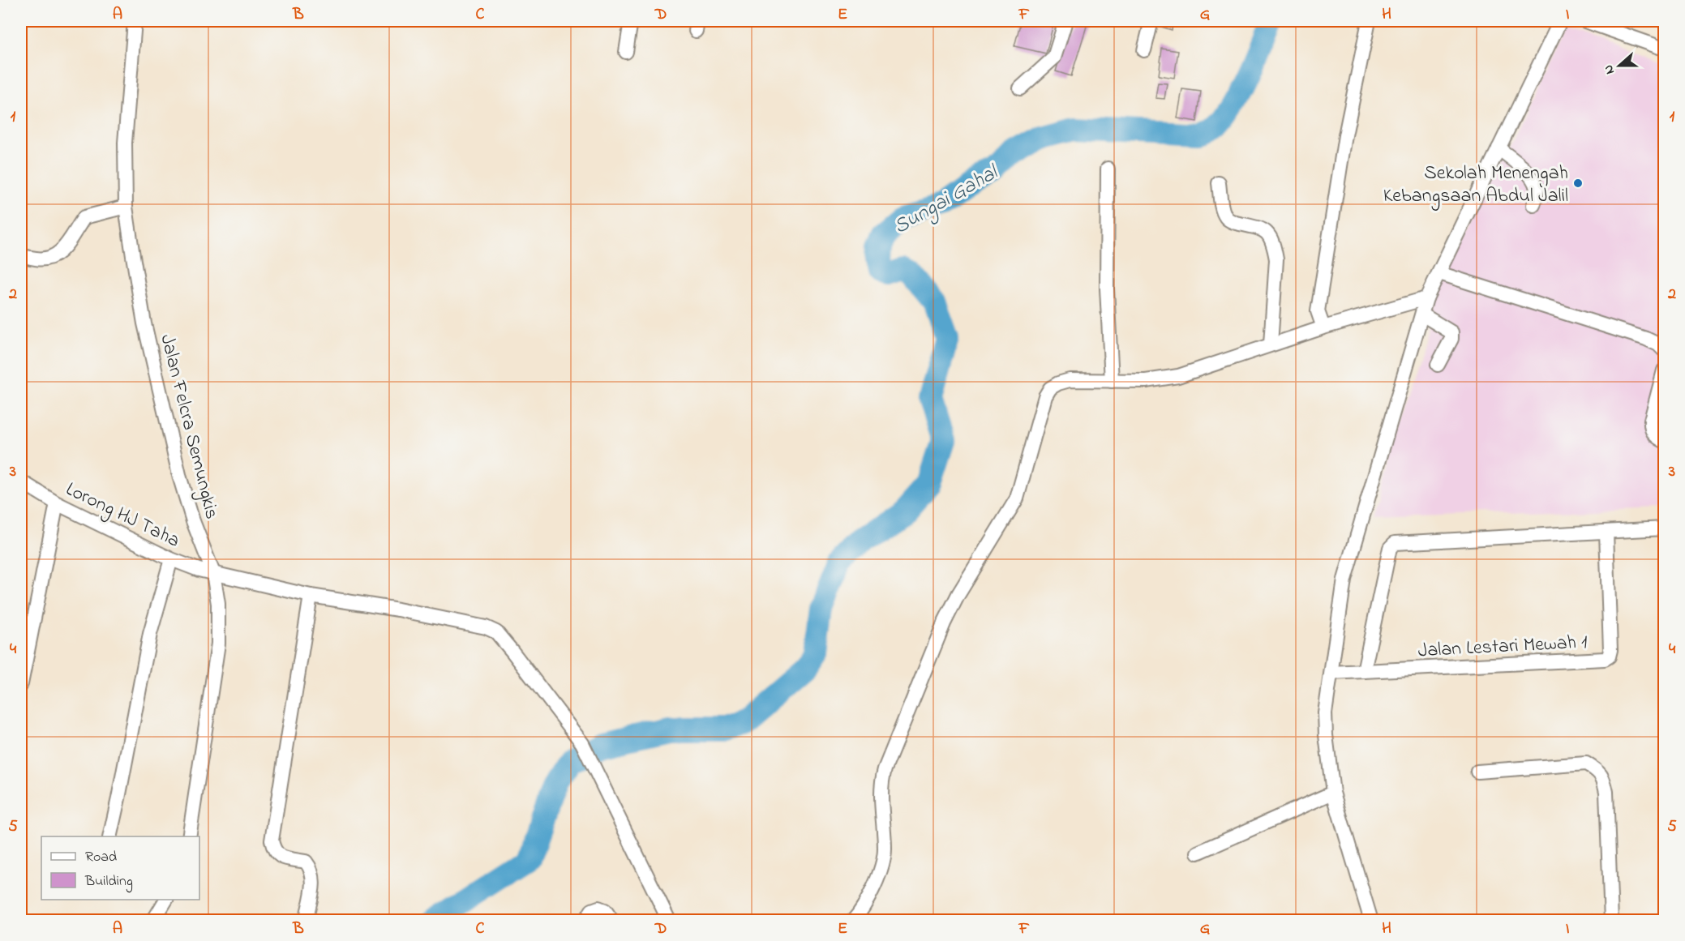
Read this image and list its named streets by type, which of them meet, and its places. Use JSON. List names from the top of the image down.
{
  "streets": {
    "street": ["Jalan Felcra Semungkis", "Lorong HJ Taha", "Jalan Lestari Mewah 1"]
  },
  "crossings": [
    ["Jalan Felcra Semungkis", "Lorong HJ Taha"]
  ],
  "water": ["Sungai Gahal"],
  "places": ["Sekolah Menengah Kebangsaan Abdul Jalil"],
  "legend": ["Road", "Building"],
  "north": "left",
  "grid": {
    "columns": [
      "A",
      "B",
      "C",
      "D",
      "E",
      "F",
      "G",
      "H",
      "I"
    ],
    "rows": [
      "1",
      "2",
      "3",
      "4",
      "5"
    ]
  }
}
